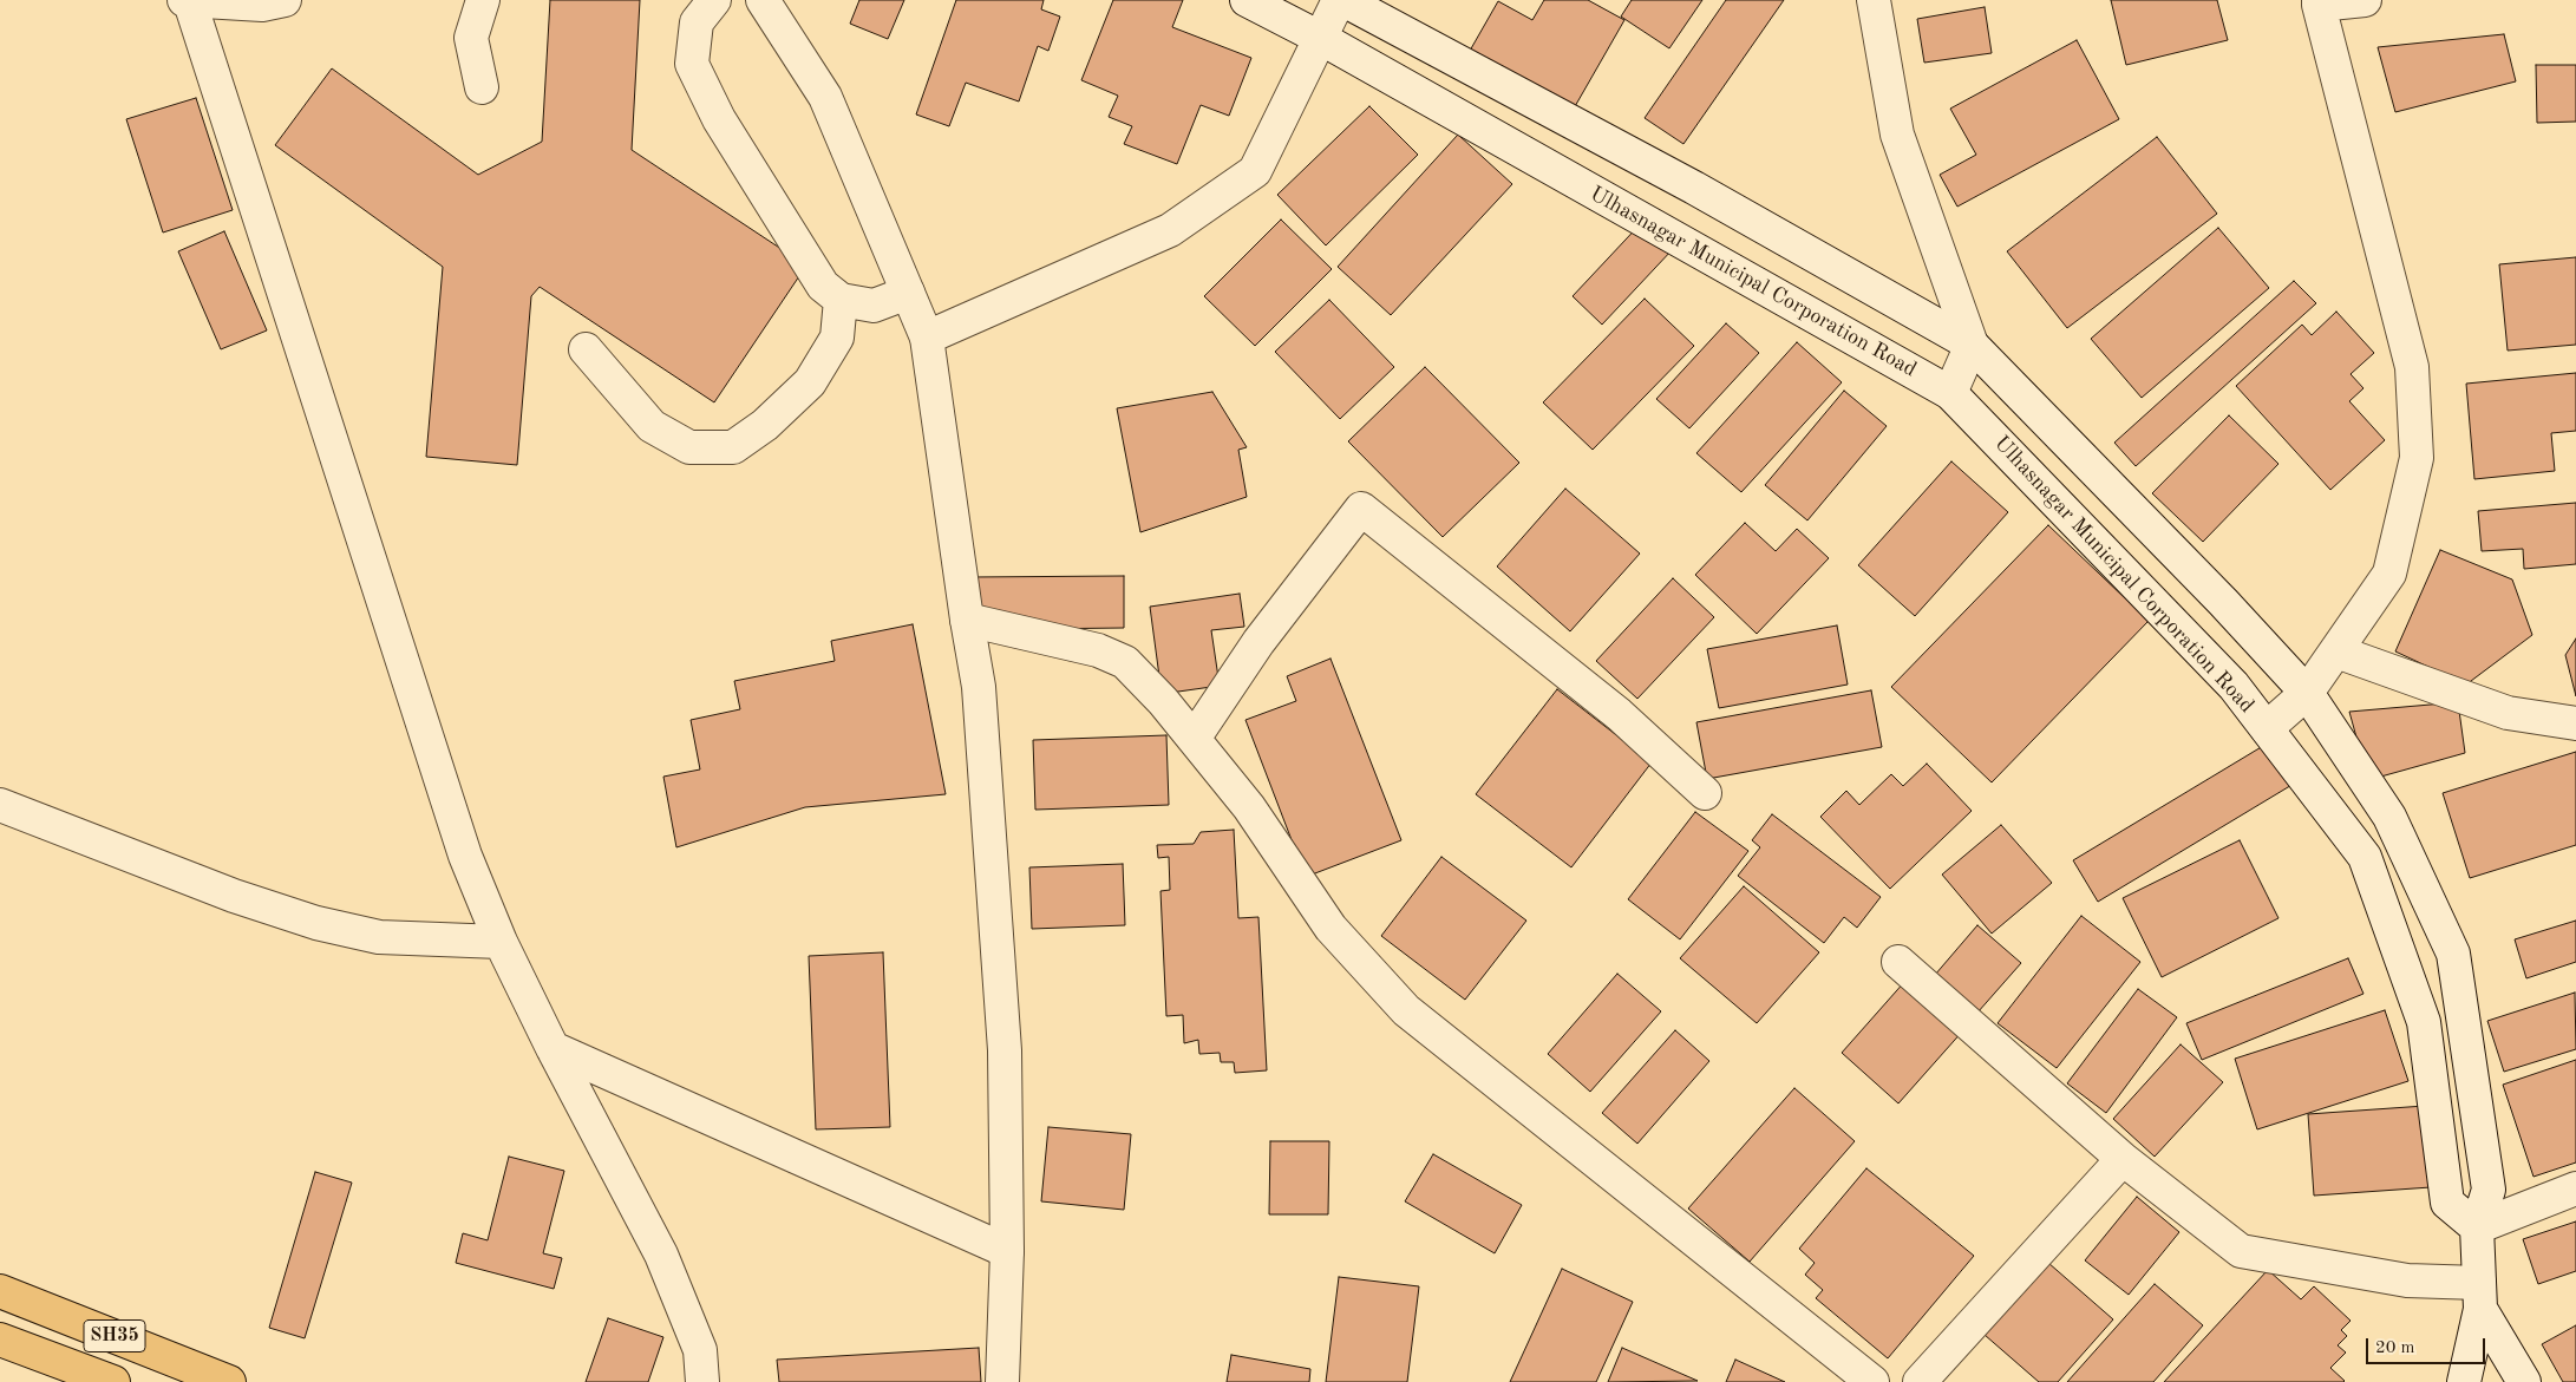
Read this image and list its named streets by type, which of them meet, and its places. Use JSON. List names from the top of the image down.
{
  "streets": {
    "main road": ["SH35"],
    "street": ["Ulhasnagar Municipal Corporation Road"]
  },
  "scale_bar": "20 m"
}
